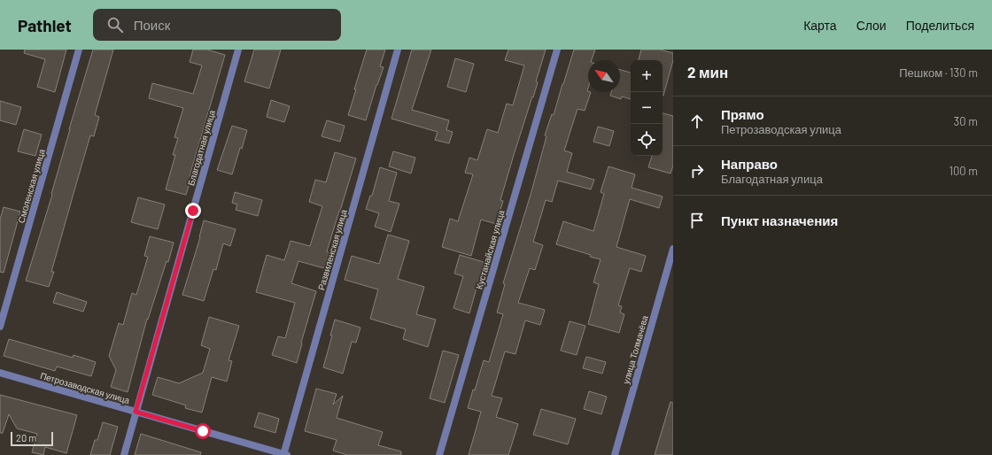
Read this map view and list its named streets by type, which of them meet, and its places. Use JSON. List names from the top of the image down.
{
  "streets": {
    "street": [
      "Благодатная улица",
      "Смоленская улица",
      "Развиленская улица",
      "Кустанайская улица",
      "улица Толмачёва",
      "Петрозаводская улица"
    ]
  },
  "crossings": [
    ["Благодатная улица", "Петрозаводская улица"],
    ["Развиленская улица", "Петрозаводская улица"]
  ],
  "scale_bar": "20 m",
  "north": "top left",
  "page": {
    "header": "Pathlet",
    "search": "Поиск",
    "nav": ["Карта", "Слои", "Поделиться"],
    "heading": ["2 мин", "Пешком · 130 m"],
    "map_buttons": ["+", "−"],
    "list": [
      ["Прямо", "Петрозаводская улица", "30 m"],
      ["Направо", "Благодатная улица", "100 m"],
      "Пункт назначения"
    ],
    "scale": "20 m"
  }
}
